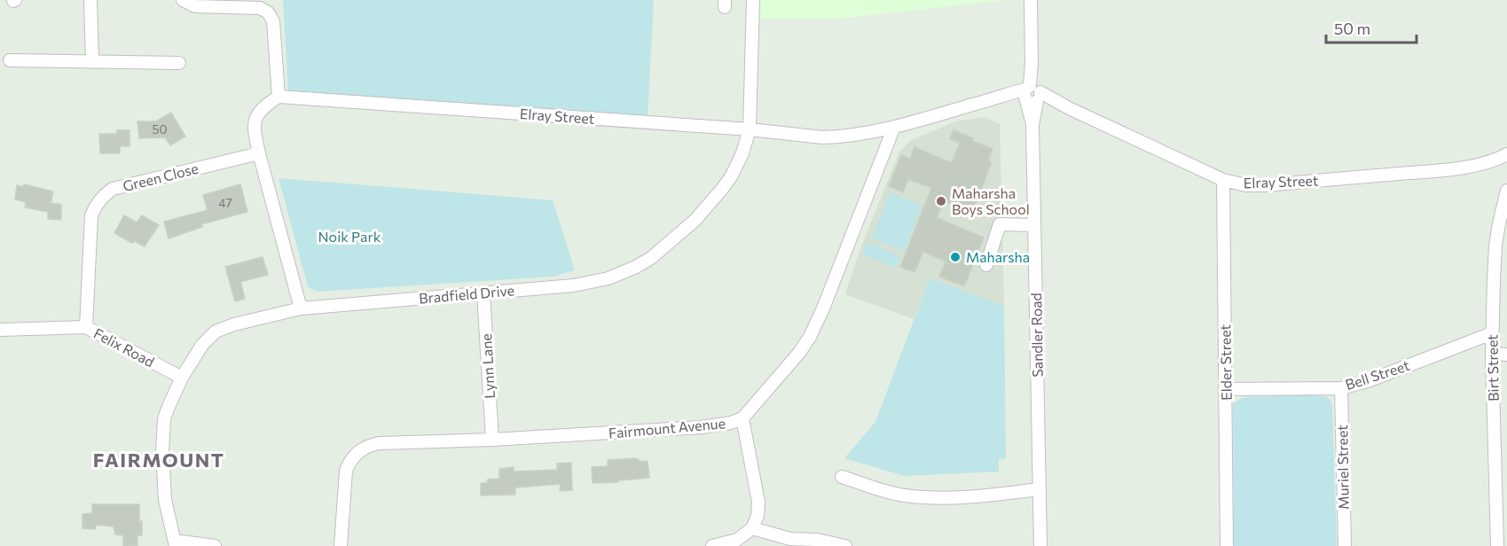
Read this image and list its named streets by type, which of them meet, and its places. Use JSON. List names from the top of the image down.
{
  "streets": {
    "street": [
      "Elray Street",
      "Green Close",
      "Bradfield Drive",
      "Sandler Road",
      "Felix Road",
      "Elder Street",
      "Lynn Lane",
      "Birt Street",
      "Bell Street",
      "Fairmount Avenue",
      "Muriel Street"
    ]
  },
  "crossings": [
    ["Elray Street", "Bradfield Drive"],
    ["Elray Street", "Sandler Road"],
    ["Elray Street", "Elder Street"],
    ["Elray Street", "Fairmount Avenue"],
    ["Green Close", "Felix Road"],
    ["Bradfield Drive", "Felix Road"],
    ["Bradfield Drive", "Lynn Lane"],
    ["Elder Street", "Bell Street"],
    ["Lynn Lane", "Fairmount Avenue"],
    ["Birt Street", "Bell Street"],
    ["Bell Street", "Muriel Street"]
  ],
  "districts": ["FAIRMOUNT"],
  "parks": ["Noik Park"],
  "places": ["Maharsha Boys School", "Maharsha"],
  "house_numbers": ["50", "47"],
  "scale_bar": "50 m"
}
